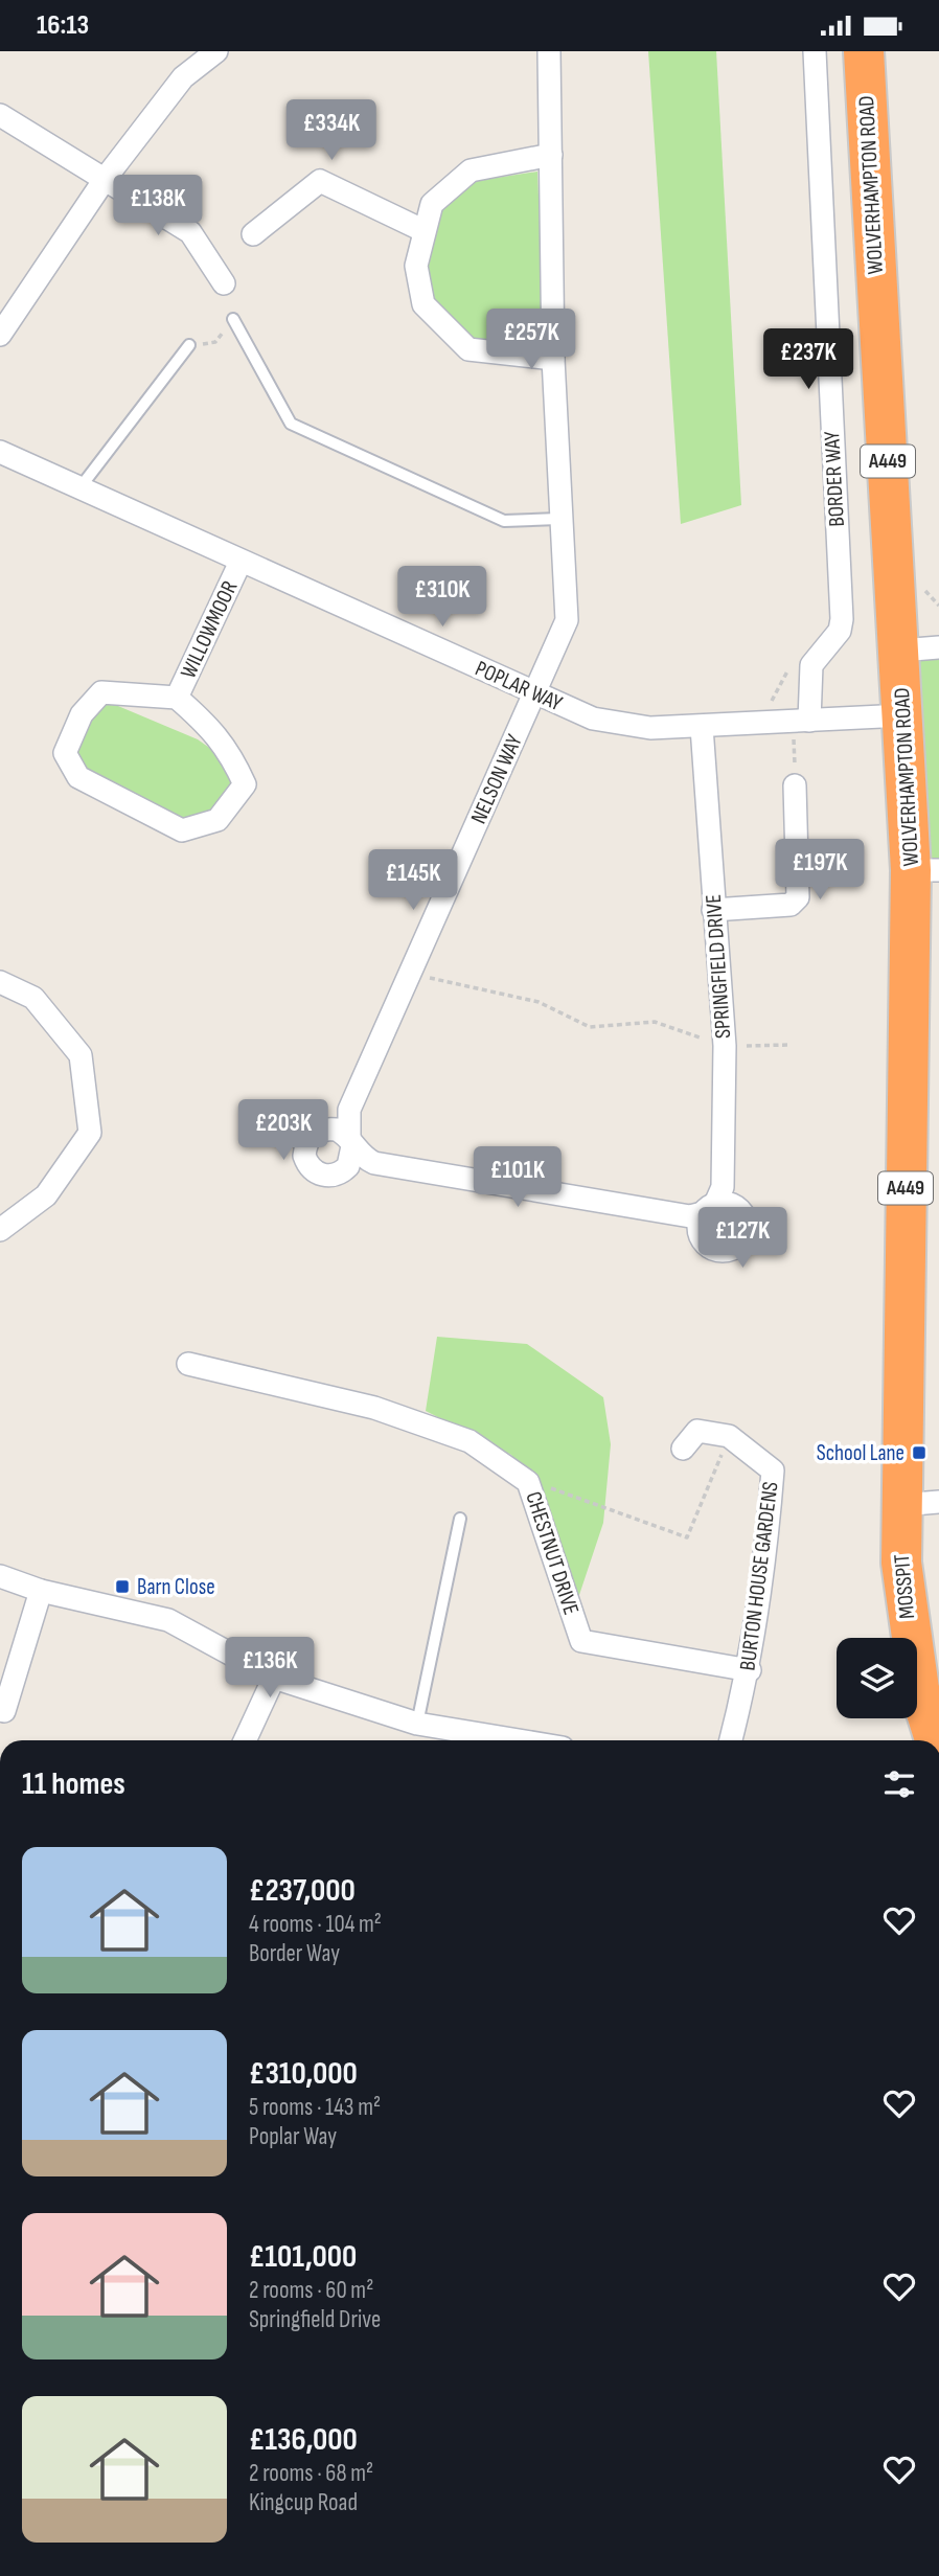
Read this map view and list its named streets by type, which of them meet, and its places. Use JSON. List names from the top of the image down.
{
  "streets": {
    "highway": ["WOLVERHAMPTON ROAD", "A449", "MOSSPIT"],
    "street": [
      "BORDER WAY",
      "WILLOWMOOR",
      "POPLAR WAY",
      "NELSON WAY",
      "SPRINGFIELD DRIVE",
      "CHESTNUT DRIVE",
      "BURTON HOUSE GARDENS"
    ]
  },
  "crossings": [
    ["WOLVERHAMPTON ROAD", "POPLAR WAY"],
    ["WOLVERHAMPTON ROAD", "MOSSPIT"],
    ["BORDER WAY", "POPLAR WAY"],
    ["WILLOWMOOR", "POPLAR WAY"],
    ["POPLAR WAY", "NELSON WAY"],
    ["POPLAR WAY", "SPRINGFIELD DRIVE"],
    ["NELSON WAY", "SPRINGFIELD DRIVE"],
    ["CHESTNUT DRIVE", "BURTON HOUSE GARDENS"]
  ],
  "places": {
    "transit": ["School Lane", "Barn Close"]
  },
  "page": {
    "status": "16:13",
    "price": [
      "£334K",
      "£138K",
      "£257K",
      "£237K",
      "£310K",
      "£197K",
      "£145K",
      "£203K",
      "£101K",
      "£127K",
      "£136K"
    ],
    "heading": "11 homes",
    "list": [
      {
        "name": "£237,000",
        "note": "4 rooms · 104 m² · Border Way"
      },
      {
        "name": "£310,000",
        "note": "5 rooms · 143 m² · Poplar Way"
      },
      {
        "name": "£101,000",
        "note": "2 rooms · 60 m² · Springfield Drive"
      },
      {
        "name": "£136,000",
        "note": "2 rooms · 68 m² · Kingcup Road"
      }
    ]
  }
}
